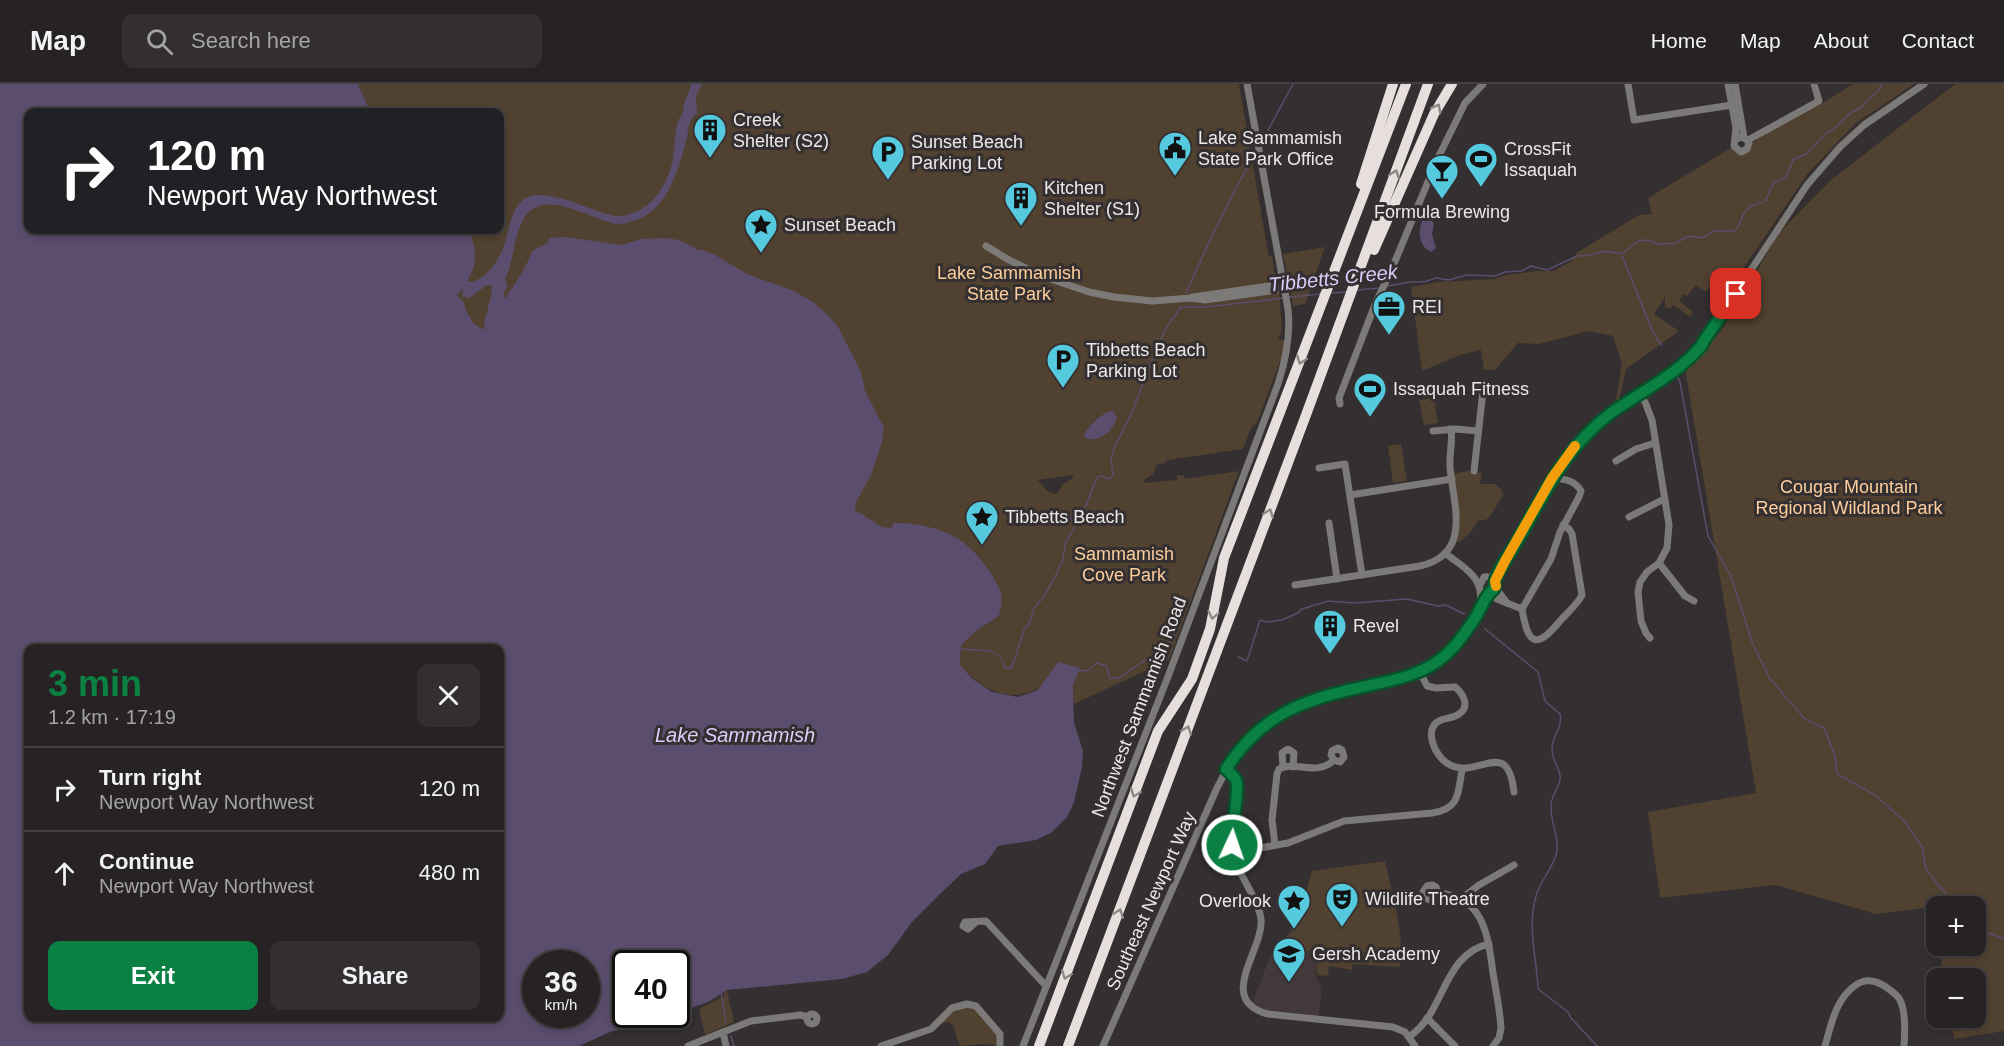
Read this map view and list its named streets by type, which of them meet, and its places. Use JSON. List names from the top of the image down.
{
  "streets": {
    "street": ["Northwest Sammamish Road", "Southeast Newport Way"]
  },
  "water": ["Tibbetts Creek", "Lake Sammamish"],
  "parks": ["Lake Sammamish State Park", "Cougar Mountain Regional Wildland Park", "Sammamish Cove Park"],
  "places": {
    "building": ["Creek Shelter (S2)", "Kitchen Shelter (S1)", "Revel"],
    "public building": ["Lake Sammamish State Park Office"],
    "parking": ["Sunset Beach Parking Lot", "Tibbetts Beach Parking Lot"],
    "sports": ["CrossFit Issaquah", "Issaquah Fitness"],
    "bar": ["Formula Brewing"],
    "place": ["Sunset Beach", "Tibbetts Beach", "Overlook"],
    "office": ["REI"],
    "theatre": ["Wildlife Theatre"],
    "school or university": ["Gersh Academy"]
  },
  "page": {
    "header": "Map",
    "search": "Search here",
    "nav": [
      "Home",
      "Map",
      "About",
      "Contact"
    ],
    "turn": ["120 m", "Newport Way Northwest"],
    "heading": ["3 min", "1.2 km · 17:19"],
    "list": [
      {
        "name": "Turn right",
        "note": "Newport Way Northwest",
        "value": "120 m"
      },
      {
        "name": "Continue",
        "note": "Newport Way Northwest",
        "value": "480 m"
      }
    ],
    "map_buttons": ["+", "−"],
    "buttons": ["Exit", "Share"],
    "speed": "36 km/h",
    "limit": "40"
  }
}
